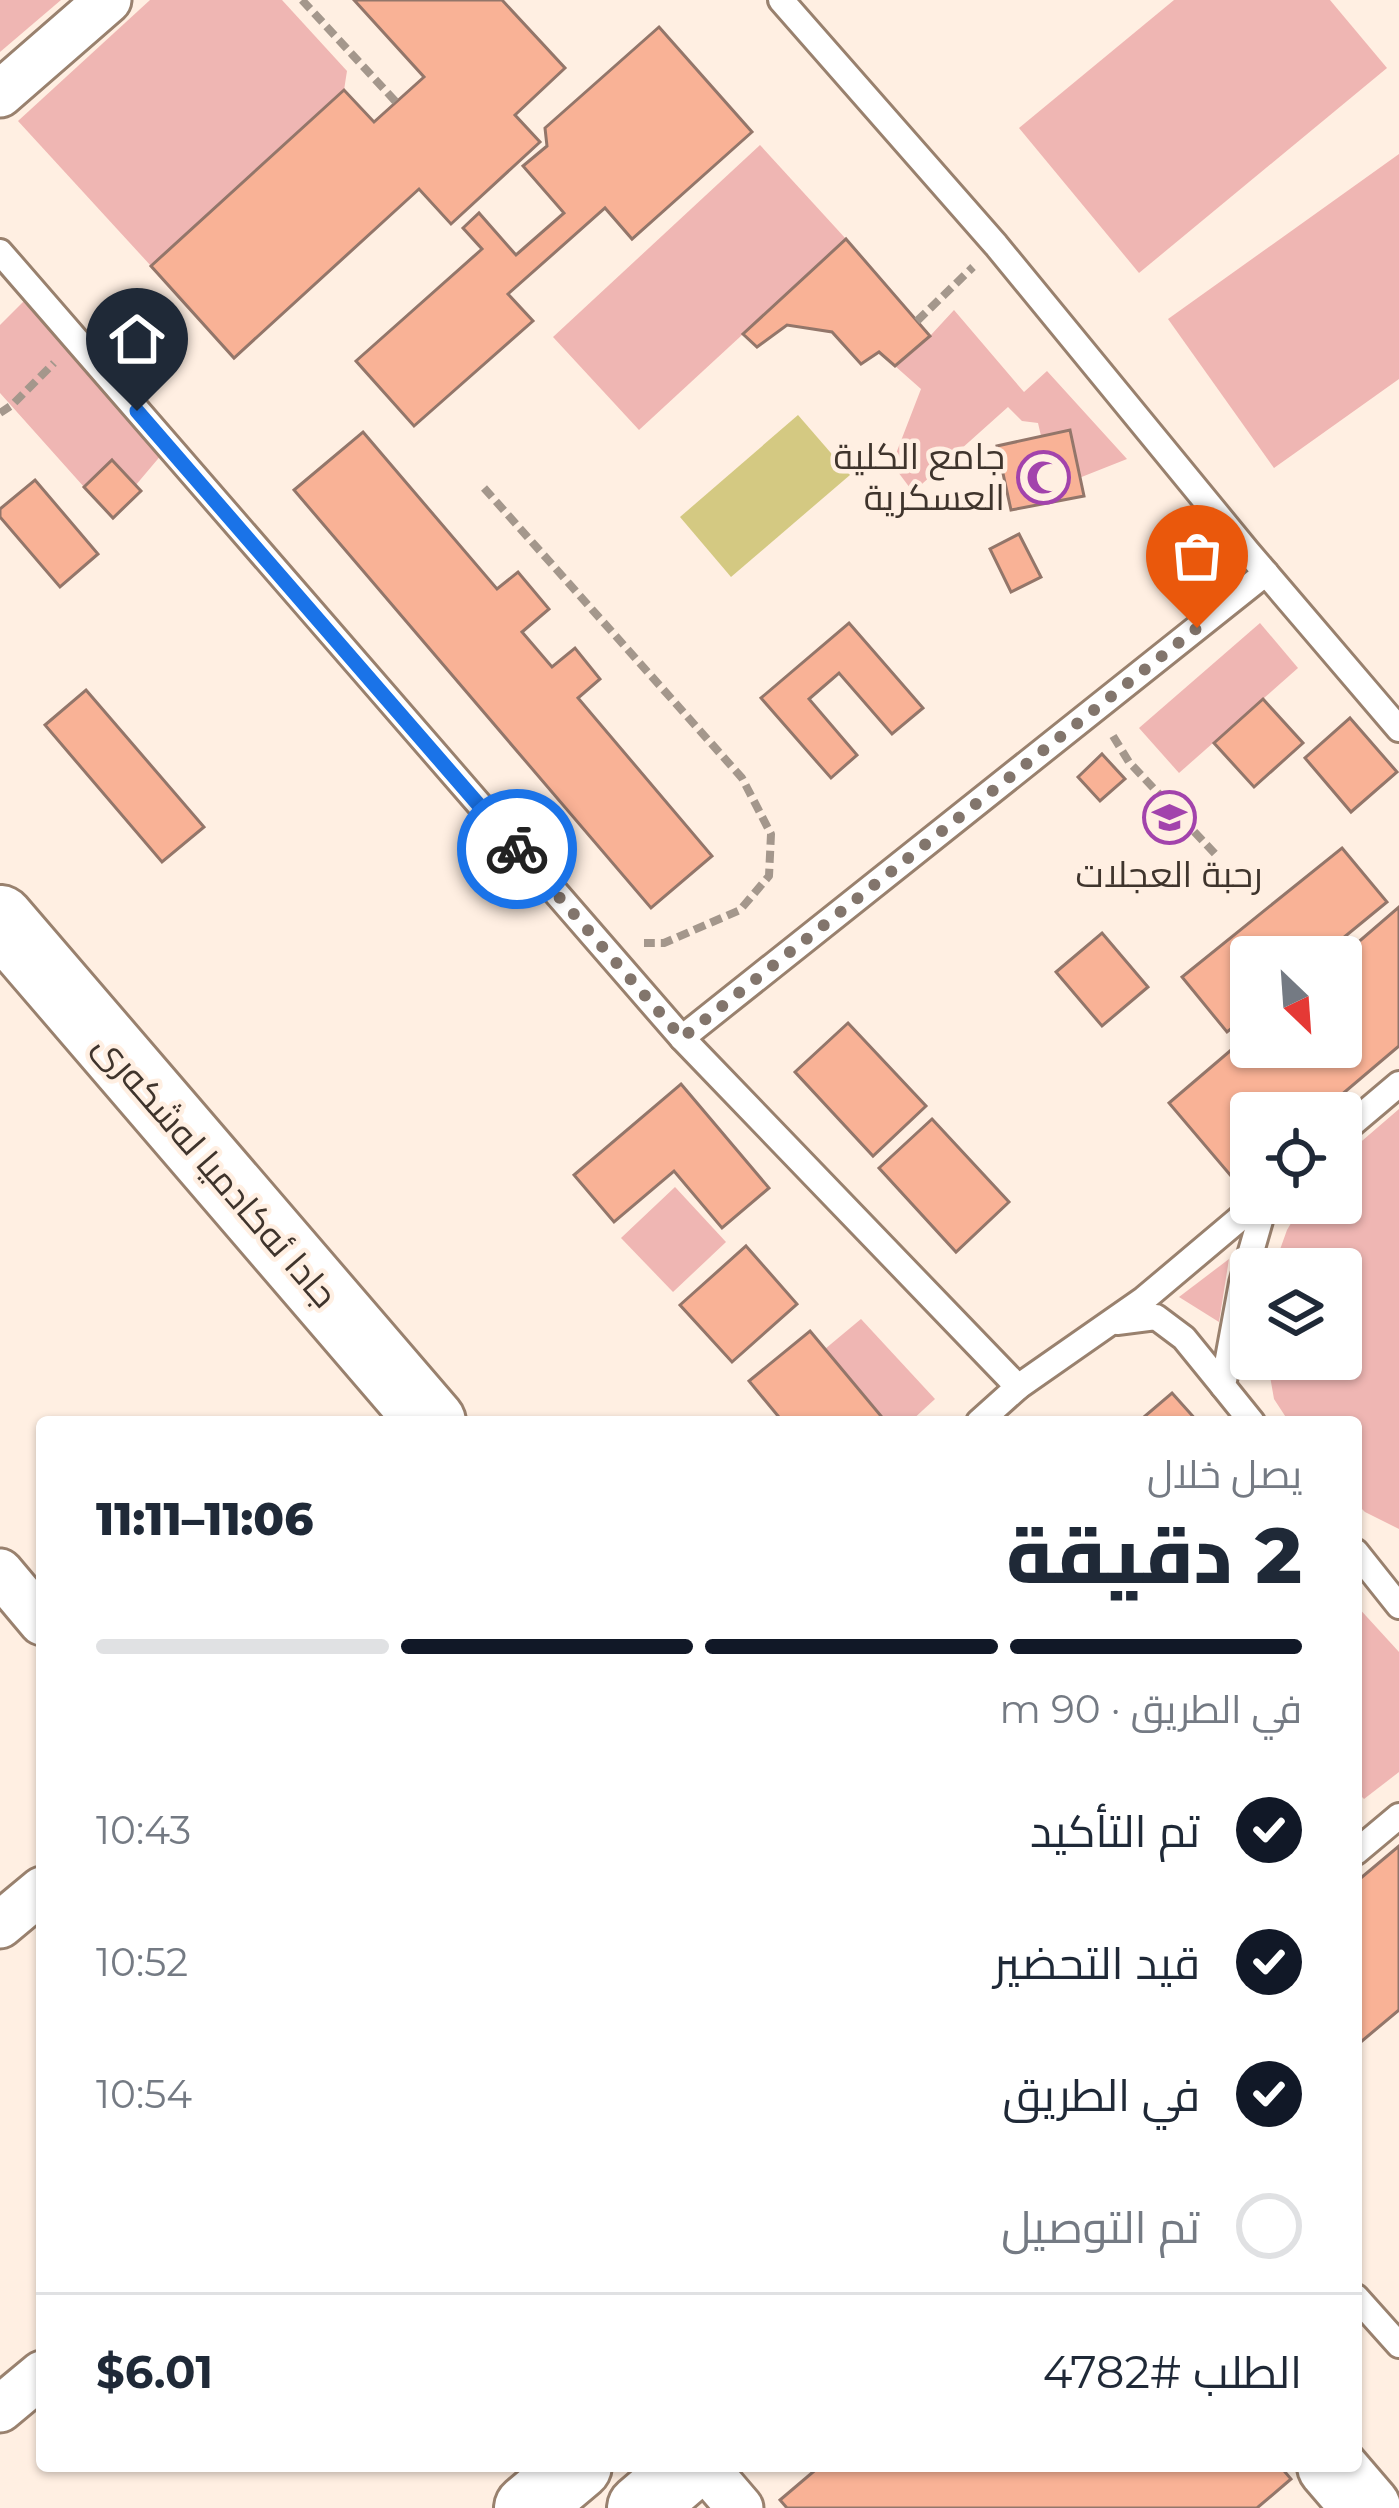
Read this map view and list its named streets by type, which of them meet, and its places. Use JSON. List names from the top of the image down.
{
  "streets": {
    "main road": ["جادا ئه‌كادميا له‌شكه‌رى"]
  },
  "places": {
    "mosque": ["جامع الكلية العسكرية"],
    "school or university": ["رحبة العجلات"]
  },
  "north": "bottom right",
  "page": {
    "heading": ["2 دقيقة", "يصل خلال", "11:06–11:11"],
    "panel": ["الطلب #4782", "$6.01"],
    "bar": "في الطريق · 90 m",
    "list": [
      ["تم التأكيد", "10:43"],
      ["قيد التحضير", "10:52"],
      ["في الطريق", "10:54"],
      "تم التوصيل"
    ]
  }
}
